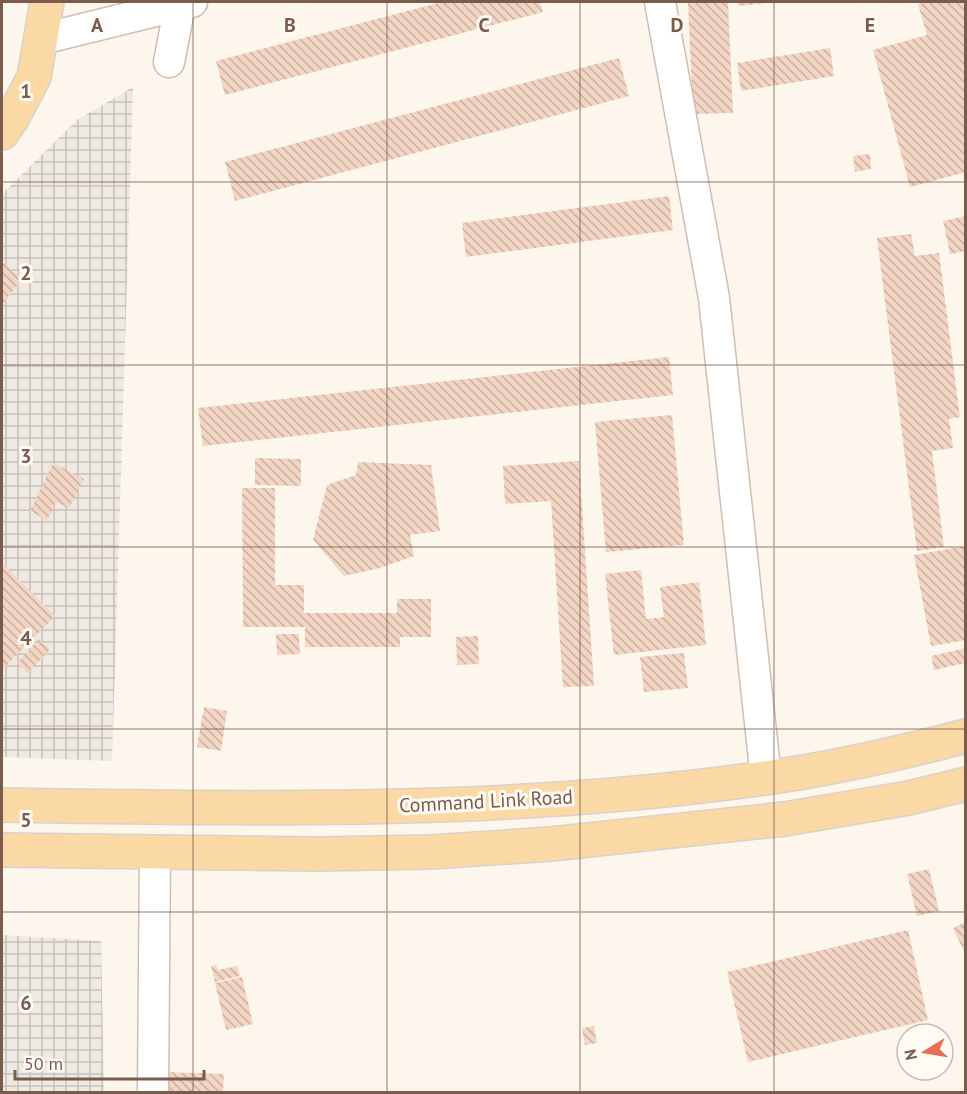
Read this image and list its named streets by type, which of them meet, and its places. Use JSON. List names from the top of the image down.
{
  "streets": {
    "main road": ["Command Link Road"]
  },
  "scale_bar": "50 m",
  "north": "left",
  "grid": {
    "columns": [
      "A",
      "B",
      "C",
      "D",
      "E"
    ],
    "rows": [
      "1",
      "2",
      "3",
      "4",
      "5",
      "6"
    ]
  }
}
